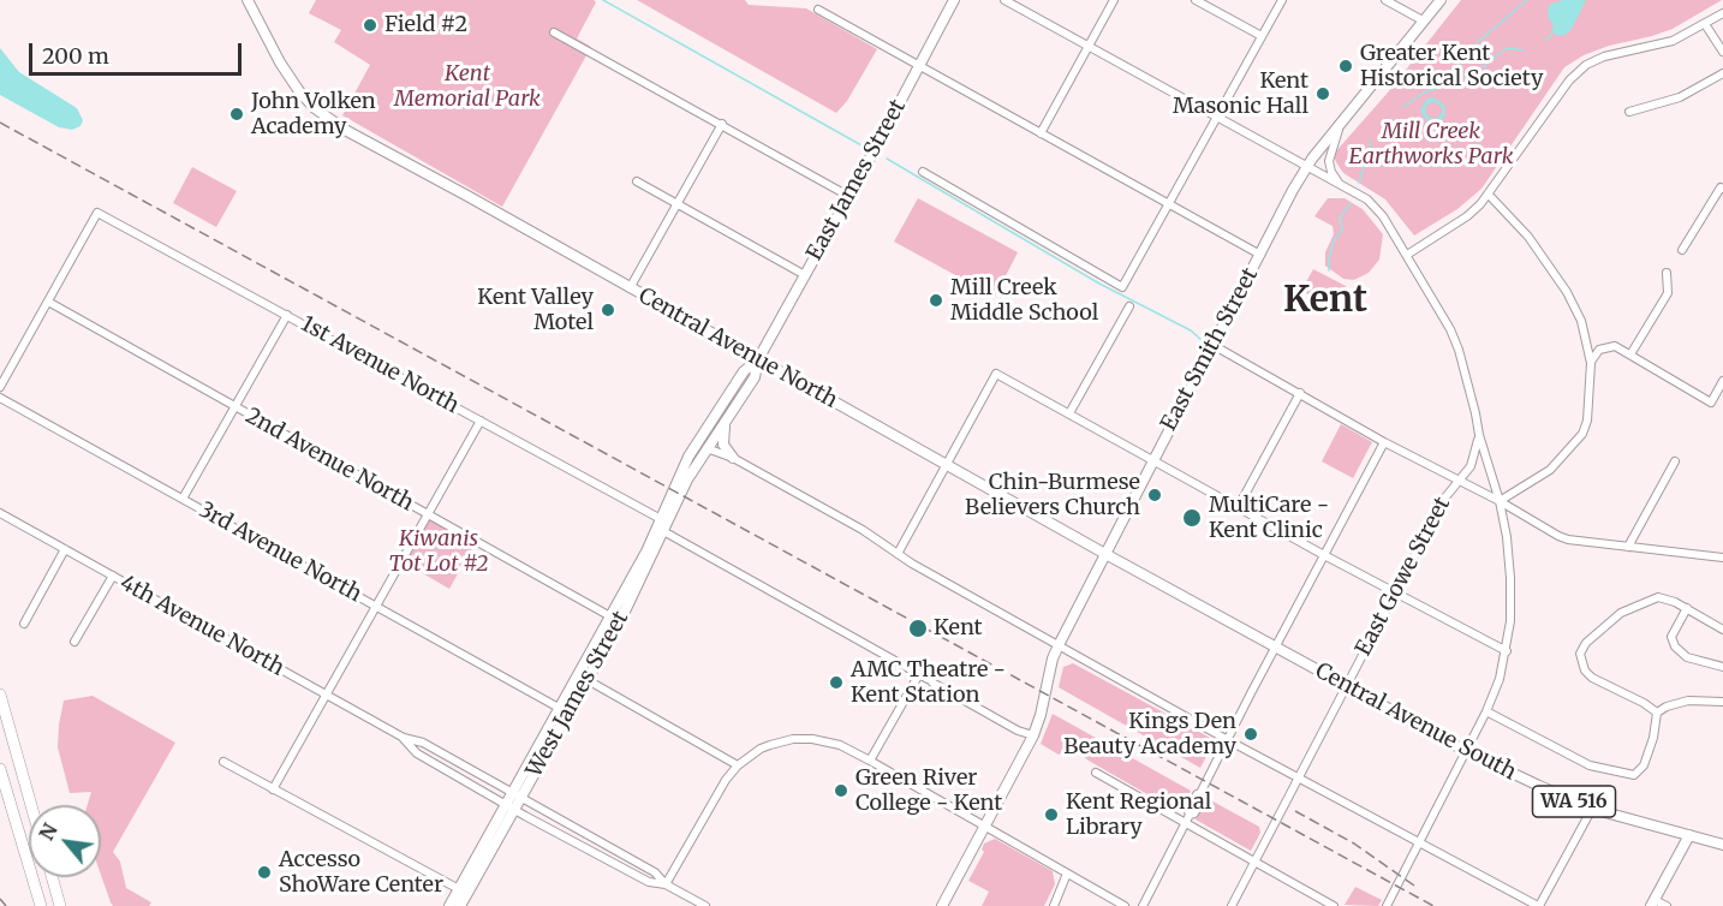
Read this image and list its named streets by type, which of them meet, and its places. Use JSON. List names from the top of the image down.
{
  "streets": {
    "main road": [
      "East James Street",
      "Central Avenue North",
      "East Smith Street",
      "West James Street",
      "Central Avenue South",
      "WA 516"
    ],
    "street": [
      "1st Avenue North",
      "2nd Avenue North",
      "3rd Avenue North",
      "East Gowe Street",
      "4th Avenue North"
    ]
  },
  "crossings": [
    ["East James Street", "Central Avenue North"],
    ["East James Street", "1st Avenue North"],
    ["East James Street", "West James Street"],
    ["Central Avenue North", "East Smith Street"],
    ["Central Avenue North", "Central Avenue South"],
    ["1st Avenue North", "2nd Avenue North"],
    ["1st Avenue North", "West James Street"],
    ["2nd Avenue North", "West James Street"],
    ["3rd Avenue North", "West James Street"],
    ["East Gowe Street", "Central Avenue South"],
    ["4th Avenue North", "West James Street"]
  ],
  "districts": ["Kent"],
  "parks": ["Kent Memorial Park", "Mill Creek Earthworks Park", "Kiwanis Tot Lot #2"],
  "places": [
    "Field #2",
    "Greater Kent Historical Society",
    "Kent Masonic Hall",
    "John Volken Academy",
    "Mill Creek Middle School",
    "Kent Valley Motel",
    "Chin-Burmese Believers Church",
    "MultiCare - Kent Clinic",
    "Kent",
    "AMC Theatre - Kent Station",
    "Kings Den Beauty Academy",
    "Green River College - Kent",
    "Kent Regional Library",
    "Accesso ShoWare Center"
  ],
  "scale_bar": "200 m",
  "north": "top left"
}
